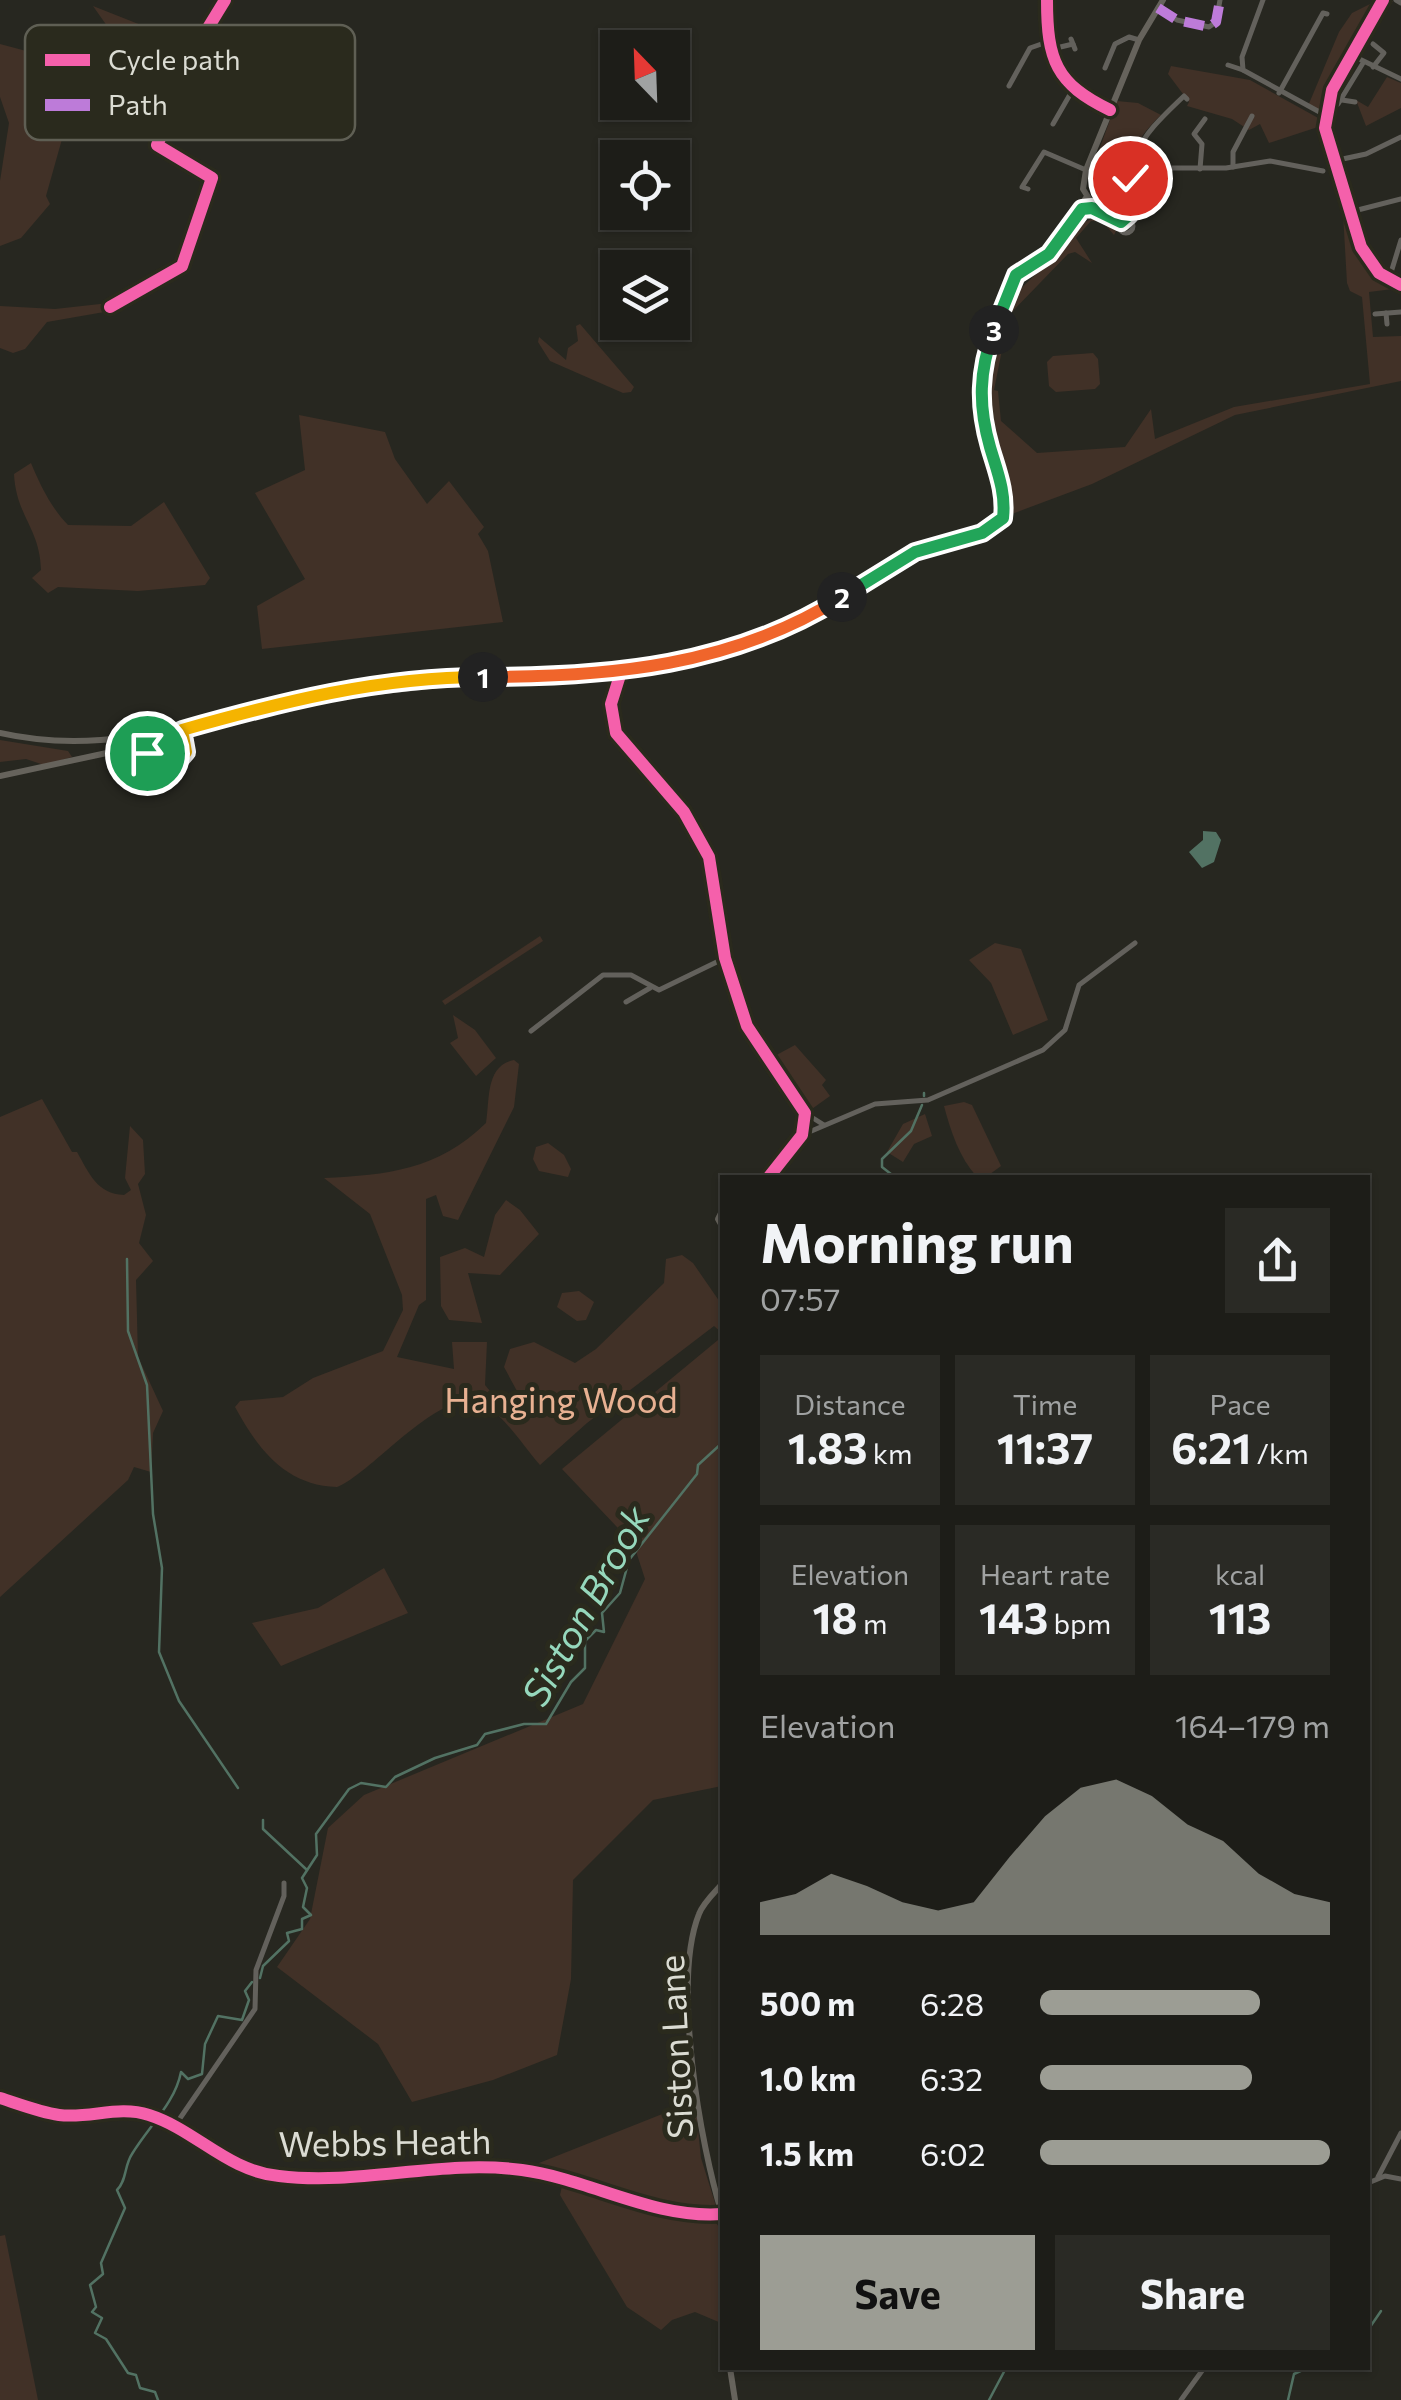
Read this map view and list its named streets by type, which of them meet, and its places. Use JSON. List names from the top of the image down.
{
  "streets": {
    "main road": ["Siston Lane", "Webbs Heath"]
  },
  "water": ["Siston Brook"],
  "parks": ["Hanging Wood"],
  "legend": ["Cycle path", "Path"],
  "north": "top left",
  "page": {
    "pins": ["3", "2", "1"],
    "heading": ["Morning run", "07:57"],
    "stats": [
      ["Distance", "1.83 km"],
      ["Time", "11:37"],
      ["Pace", "6:21 /km"],
      ["Elevation", "18 m"],
      ["Heart rate", "143 bpm"],
      ["kcal", "113"]
    ],
    "chart": ["Elevation", "164–179 m"],
    "list": [
      {
        "name": "500 m",
        "note": "6:28"
      },
      {
        "name": "1.0 km",
        "note": "6:32"
      },
      {
        "name": "1.5 km",
        "note": "6:02"
      }
    ],
    "buttons": ["Save", "Share"]
  }
}
